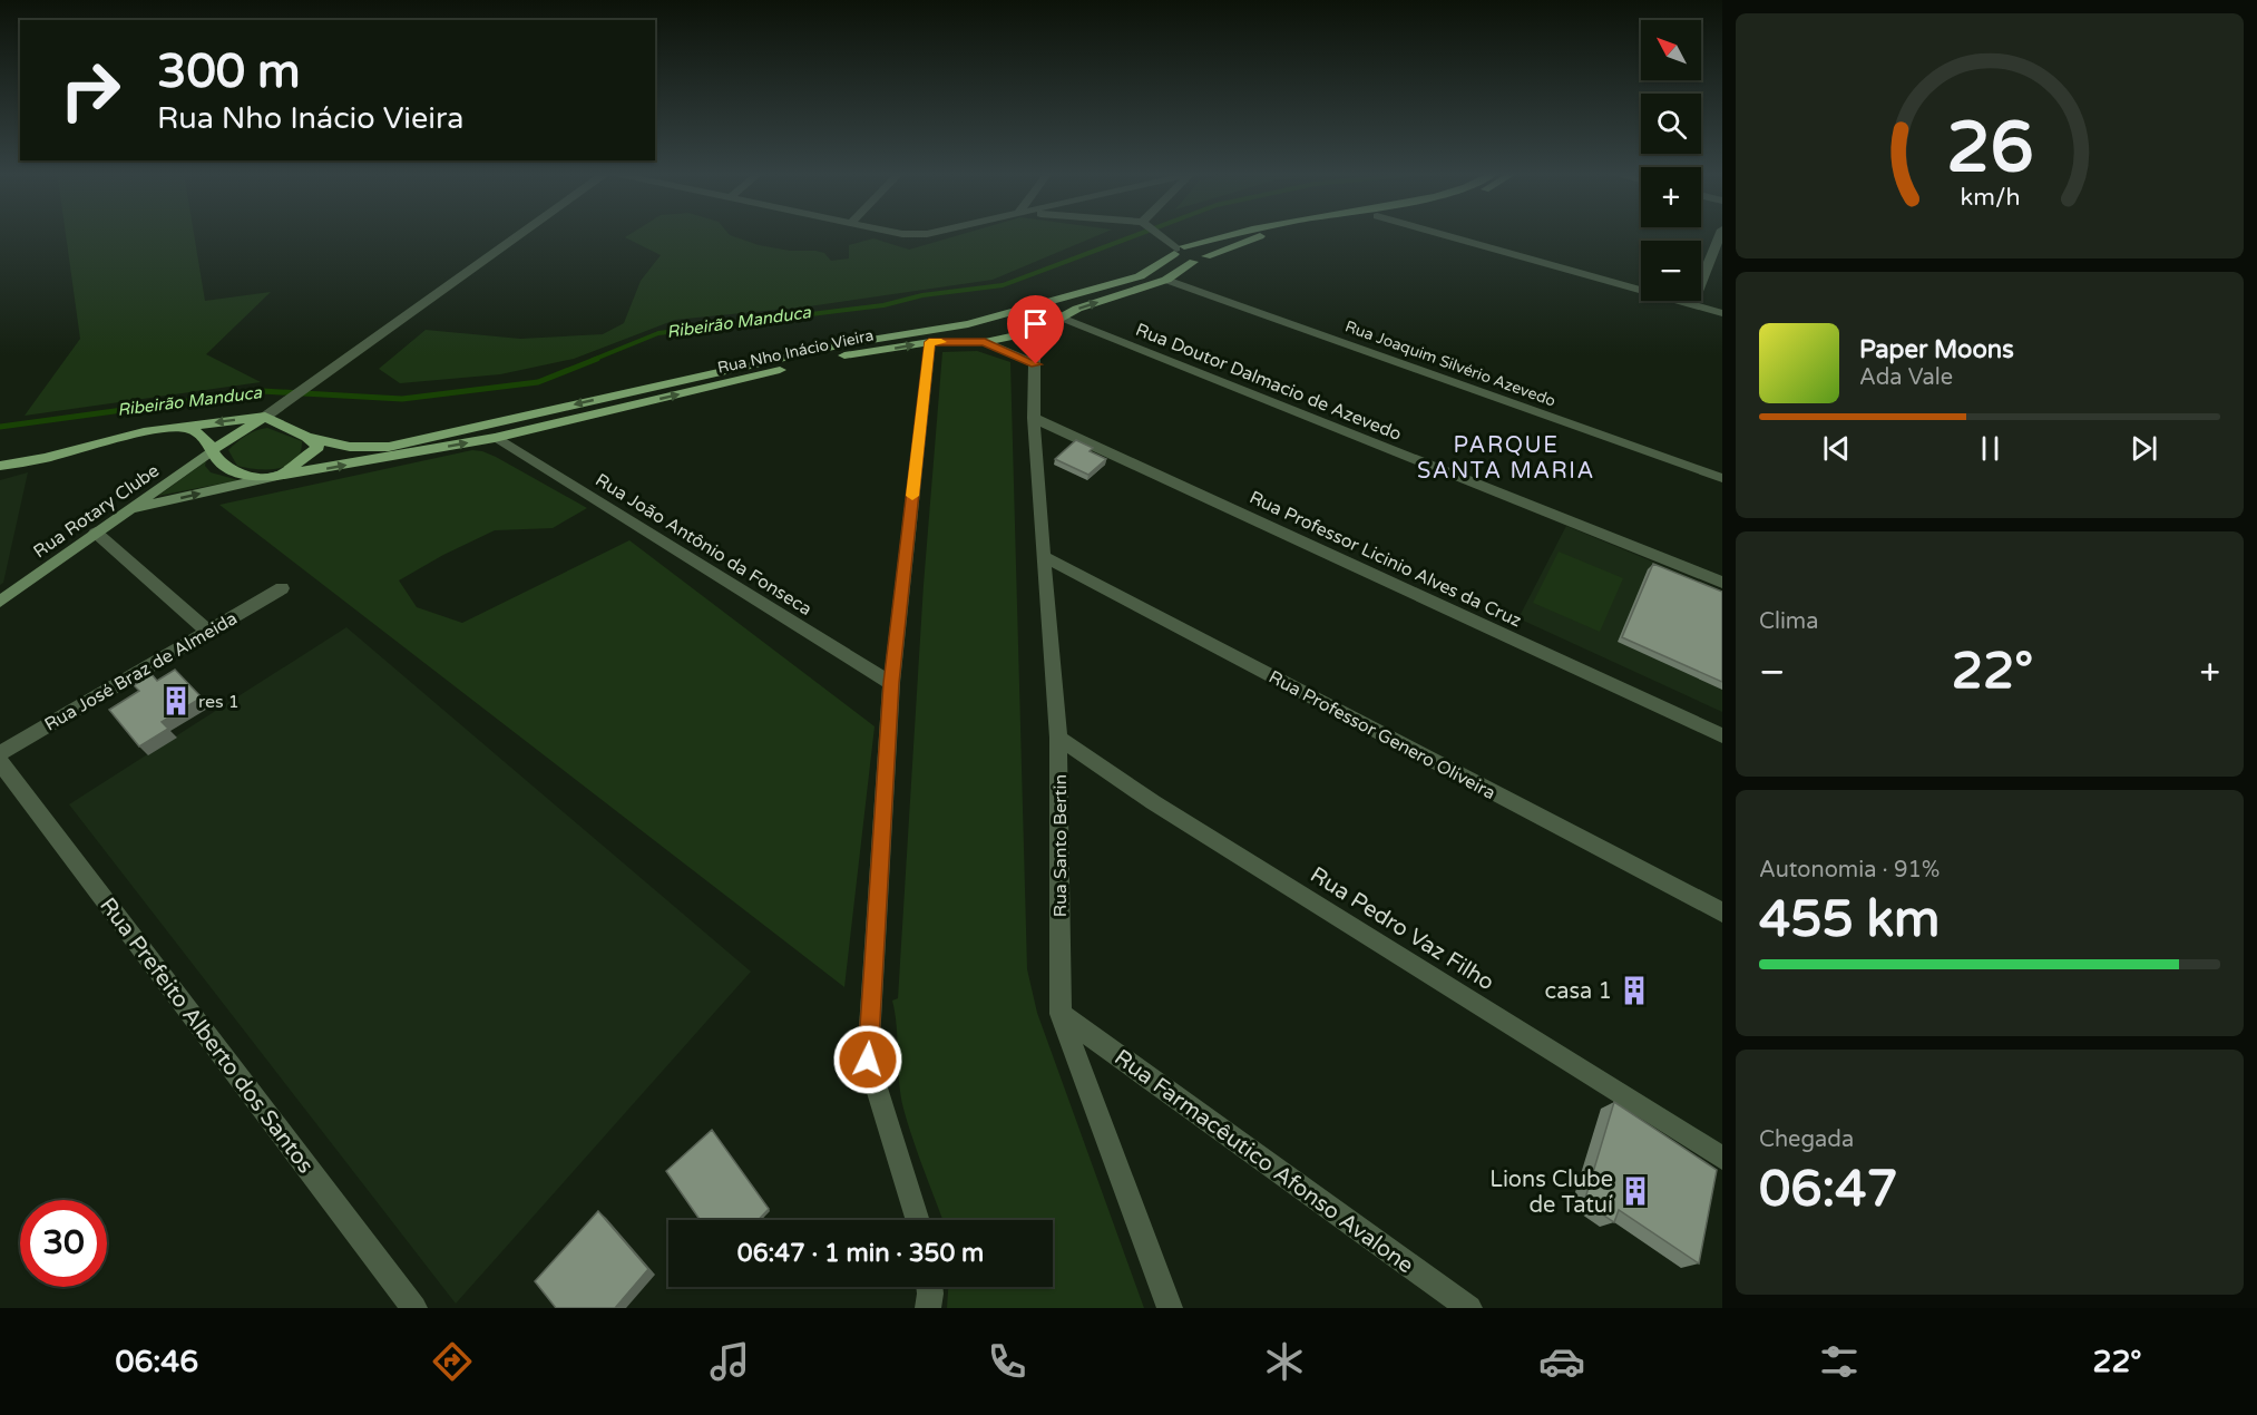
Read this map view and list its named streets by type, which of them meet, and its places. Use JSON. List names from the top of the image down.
{
  "streets": {
    "main road": ["Rua Nho Inácio Vieira", "Rua Rotary Clube"],
    "street": [
      "Rua Joaquim Silvério Azevedo",
      "Rua Doutor Dalmacio de Azevedo",
      "Rua João Antônio da Fonseca",
      "Rua Professor Licinio Alves da Cruz",
      "Rua José Braz de Almeida",
      "Rua Professor Genero Oliveira",
      "Rua Santo Bertin",
      "Rua Pedro Vaz Filho",
      "Rua Prefeito Alberto dos Santos",
      "Rua Farmacêutico Afonso Avalone"
    ]
  },
  "crossings": [
    ["Rua Nho Inácio Vieira", "Rua Joaquim Silvério Azevedo"],
    ["Rua Nho Inácio Vieira", "Rua Doutor Dalmacio de Azevedo"],
    ["Rua Nho Inácio Vieira", "Rua João Antônio da Fonseca"],
    ["Rua Nho Inácio Vieira", "Rua Santo Bertin"],
    ["Rua Professor Licinio Alves da Cruz", "Rua Santo Bertin"],
    ["Rua Professor Genero Oliveira", "Rua Santo Bertin"],
    ["Rua Santo Bertin", "Rua Pedro Vaz Filho"],
    ["Rua Santo Bertin", "Rua Farmacêutico Afonso Avalone"]
  ],
  "districts": ["PARQUE SANTA MARIA"],
  "water": ["Ribeirão Manduca"],
  "places": {
    "building": ["res 1", "casa 1", "Lions Clube de Tatuí"]
  },
  "north": "top left",
  "page": {
    "map_buttons": ["+", "−"],
    "turn": ["300 m", "Rua Nho Inácio Vieira"],
    "song": ["Paper Moons", "Ada Vale"],
    "tile": [
      "Clima",
      ["Autonomia · 91%", "455 km"],
      ["Chegada", "06:47"]
    ],
    "heat": ["−", "22°", "+"],
    "limit": "30",
    "trip": "06:47 · 1 min · 350 m",
    "tabs": ["06:46", "22°"],
    "gauge": ["26", "km/h"]
  }
}
